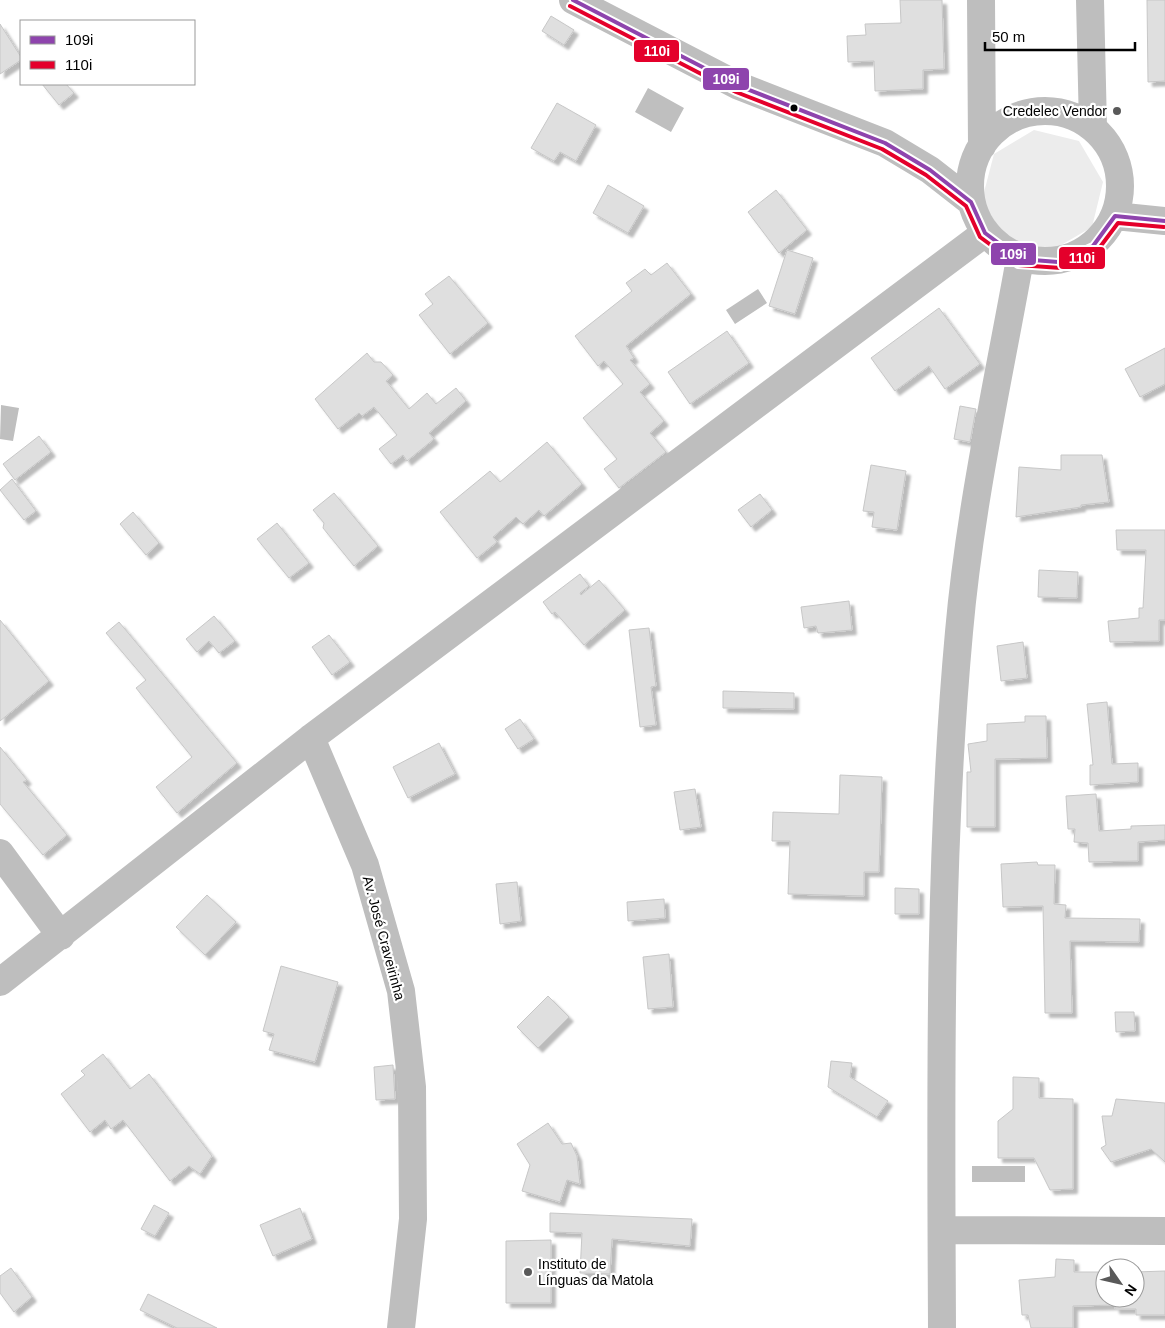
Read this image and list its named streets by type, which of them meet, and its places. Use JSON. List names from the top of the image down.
{
  "streets": {
    "street": ["Av. José Craveirinha"]
  },
  "places": ["Credelec Vendor", "Instituto de Línguas da Matola"],
  "lines": ["transit line 109i", "transit line 110i"],
  "legend": ["109i", "110i"],
  "scale_bar": "50 m",
  "north": "bottom right"
}
